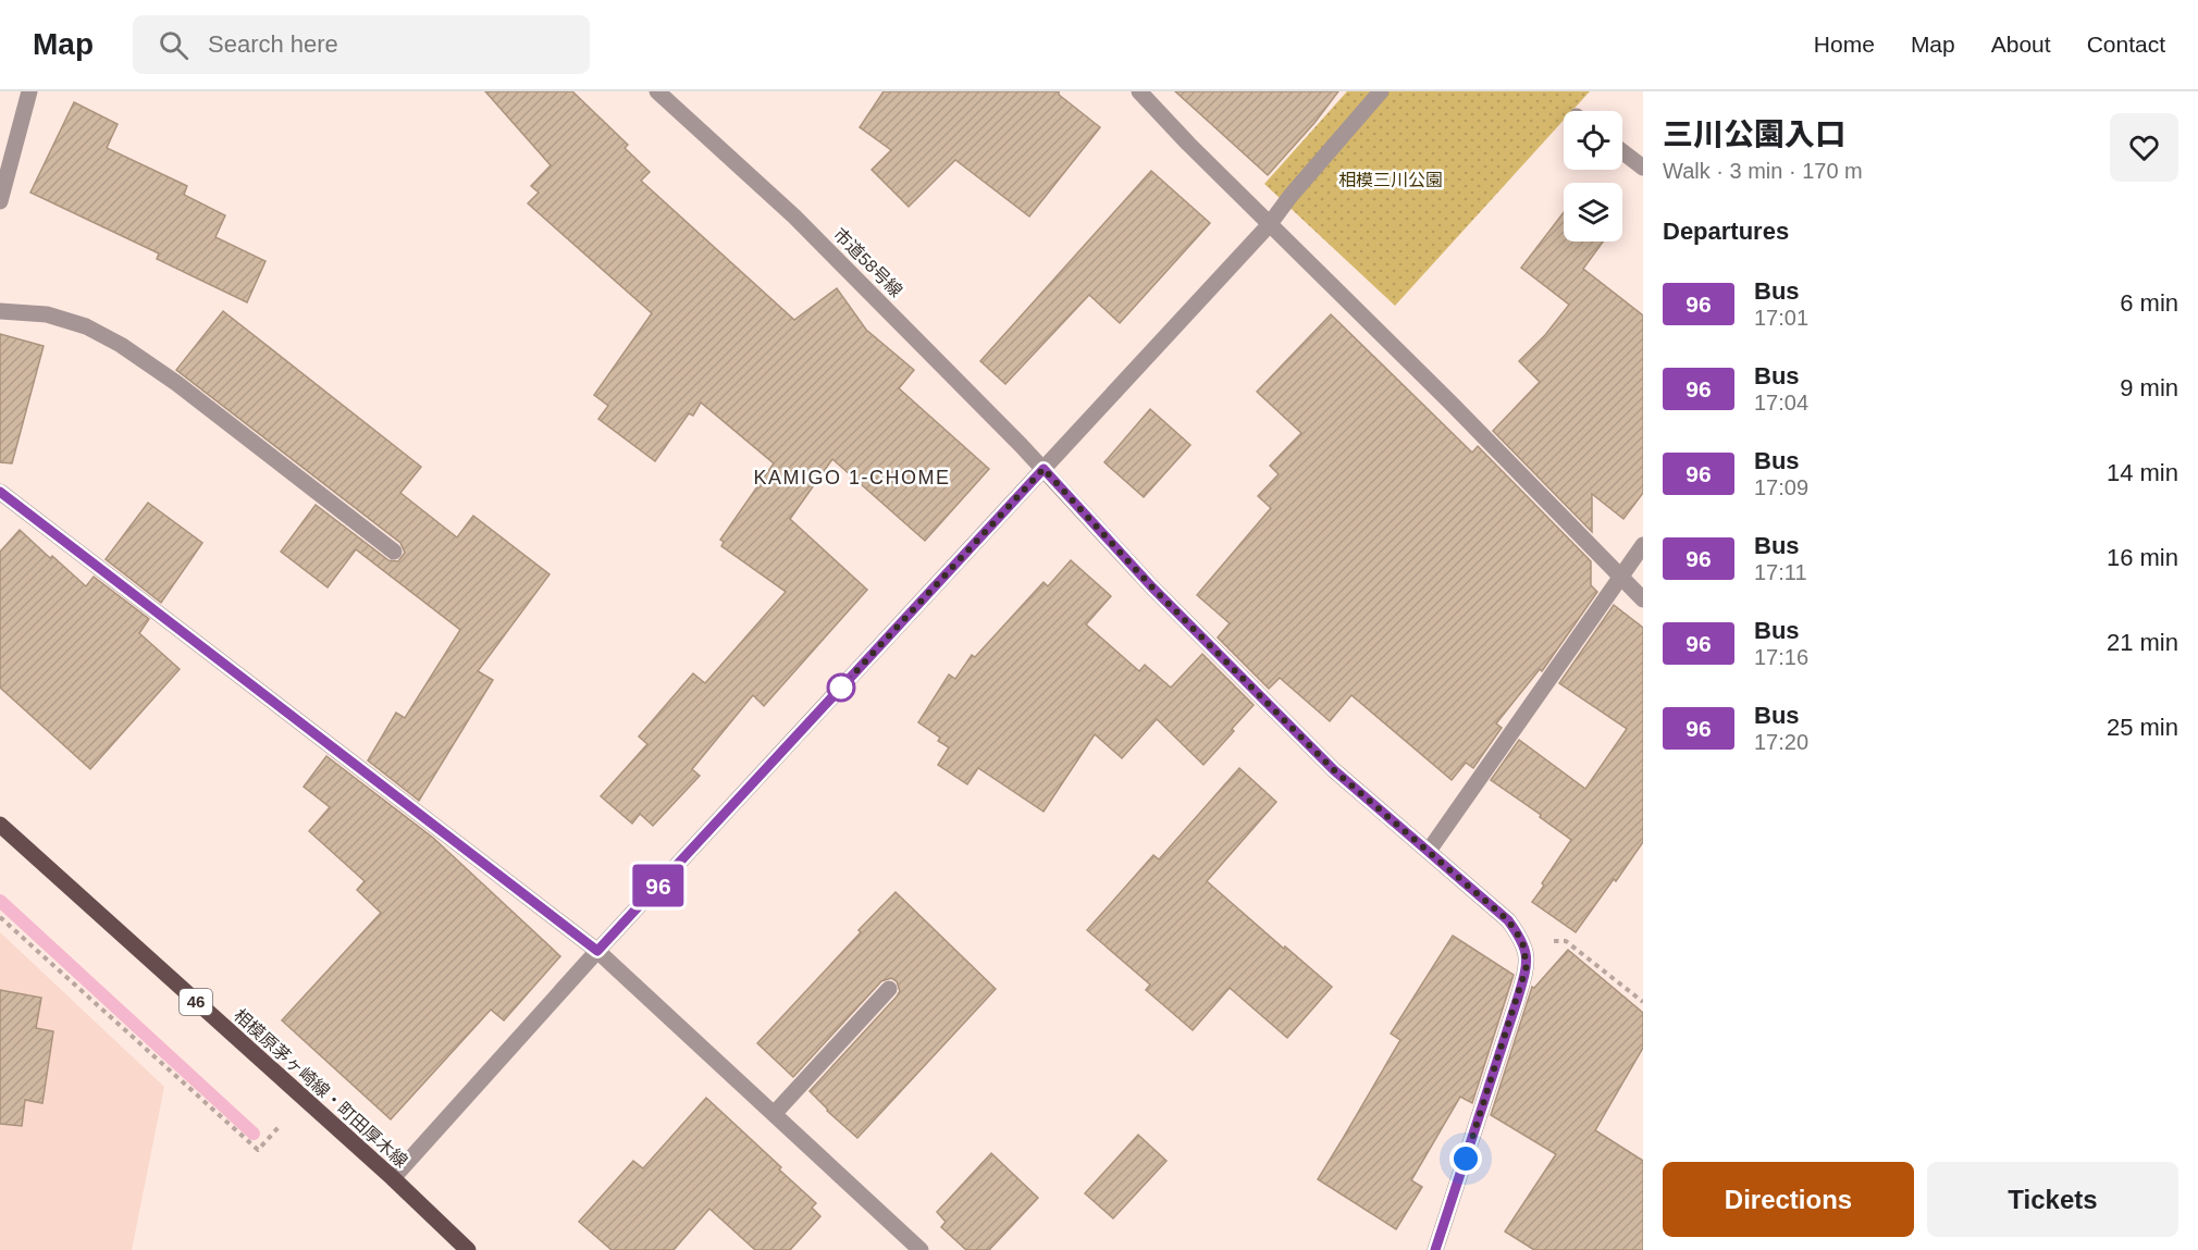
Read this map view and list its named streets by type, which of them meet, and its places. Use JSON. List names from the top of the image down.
{
  "streets": {
    "main road": ["46", "相模原茅ヶ崎線・町田厚木線"],
    "street": ["市道58号線"]
  },
  "districts": ["KAMIGO 1-CHOME"],
  "parks": ["相模三川公園"],
  "lines": ["bus line 96"],
  "page": {
    "header": "Map",
    "search": "Search here",
    "nav": [
      "Home",
      "Map",
      "About",
      "Contact"
    ],
    "on_map": "96",
    "heading": [
      ["三川公園入口", "Walk · 3 min · 170 m"],
      "Departures"
    ],
    "list": [
      {
        "mark": "96",
        "name": "Bus",
        "note": "17:01",
        "value": "6 min"
      },
      {
        "mark": "96",
        "name": "Bus",
        "note": "17:04",
        "value": "9 min"
      },
      {
        "mark": "96",
        "name": "Bus",
        "note": "17:09",
        "value": "14 min"
      },
      {
        "mark": "96",
        "name": "Bus",
        "note": "17:11",
        "value": "16 min"
      },
      {
        "mark": "96",
        "name": "Bus",
        "note": "17:16",
        "value": "21 min"
      },
      {
        "mark": "96",
        "name": "Bus",
        "note": "17:20",
        "value": "25 min"
      }
    ],
    "buttons": ["Directions", "Tickets"]
  }
}
